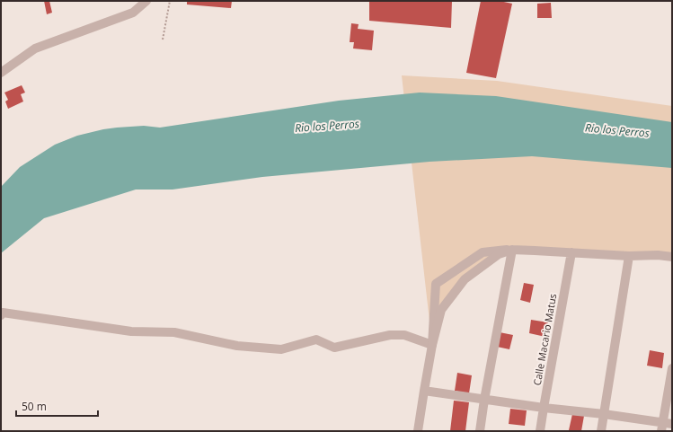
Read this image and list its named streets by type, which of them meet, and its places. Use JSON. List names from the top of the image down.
{
  "streets": {
    "street": ["Calle Macario Matus"]
  },
  "water": ["Rio los Perros"],
  "scale_bar": "50 m"
}
